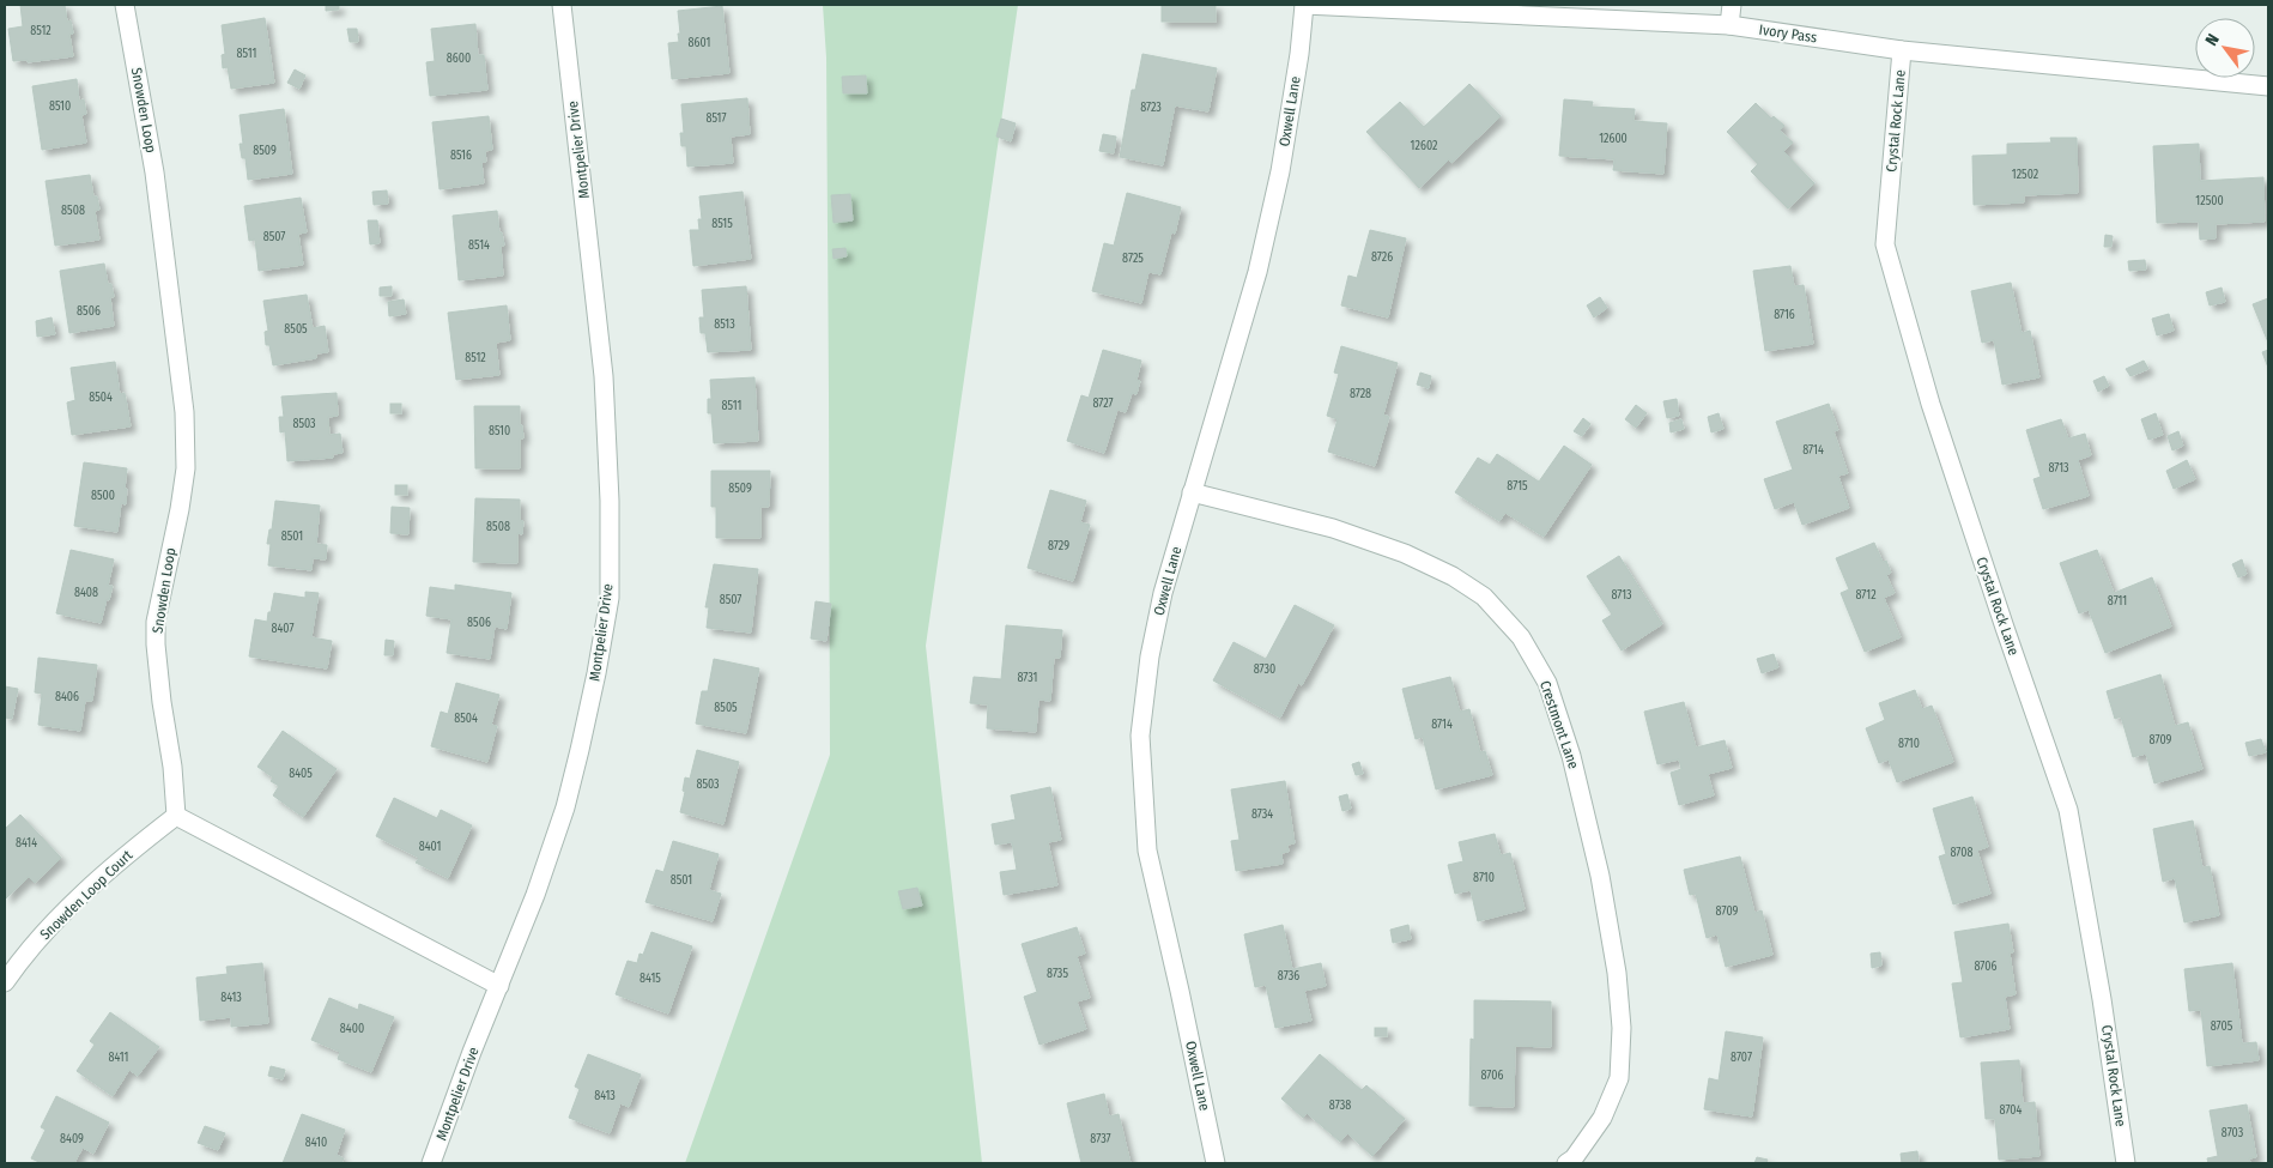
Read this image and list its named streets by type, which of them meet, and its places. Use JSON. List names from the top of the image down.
{
  "streets": {
    "street": [
      "Ivory Pass",
      "Snowden Loop",
      "Oxwell Lane",
      "Crystal Rock Lane",
      "Montpelier Drive",
      "Crestmont Lane",
      "Snowden Loop Court"
    ]
  },
  "crossings": [
    ["Ivory Pass", "Oxwell Lane"],
    ["Ivory Pass", "Crystal Rock Lane"],
    ["Snowden Loop", "Snowden Loop Court"],
    ["Oxwell Lane", "Crestmont Lane"]
  ],
  "house_numbers": [
    "8512",
    "8601",
    "8511",
    "8600",
    "8510",
    "8723",
    "8517",
    "12600",
    "12602",
    "8509",
    "8516",
    "12502",
    "12500",
    "8508",
    "8515",
    "8507",
    "8514",
    "8726",
    "8725",
    "8506",
    "8716",
    "8513",
    "8505",
    "8512",
    "8728",
    "8504",
    "8727",
    "8511",
    "8503",
    "8510",
    "8714",
    "8713",
    "8715",
    "8509",
    "8500",
    "8508",
    "8501",
    "8729",
    "8408",
    "8713",
    "8712",
    "8507",
    "8711",
    "8506",
    "8407",
    "8730",
    "8731",
    "8406",
    "8505",
    "8504",
    "8714",
    "8709",
    "8710",
    "8405",
    "8503",
    "8734",
    "8414",
    "8401",
    "8708",
    "8710",
    "8501",
    "8709",
    "8706",
    "8735",
    "8736",
    "8415",
    "8413",
    "8705",
    "8400",
    "8411",
    "8707",
    "8706",
    "8413",
    "8738",
    "8704",
    "8703",
    "8409",
    "8737",
    "8410"
  ],
  "north": "top left"
}
